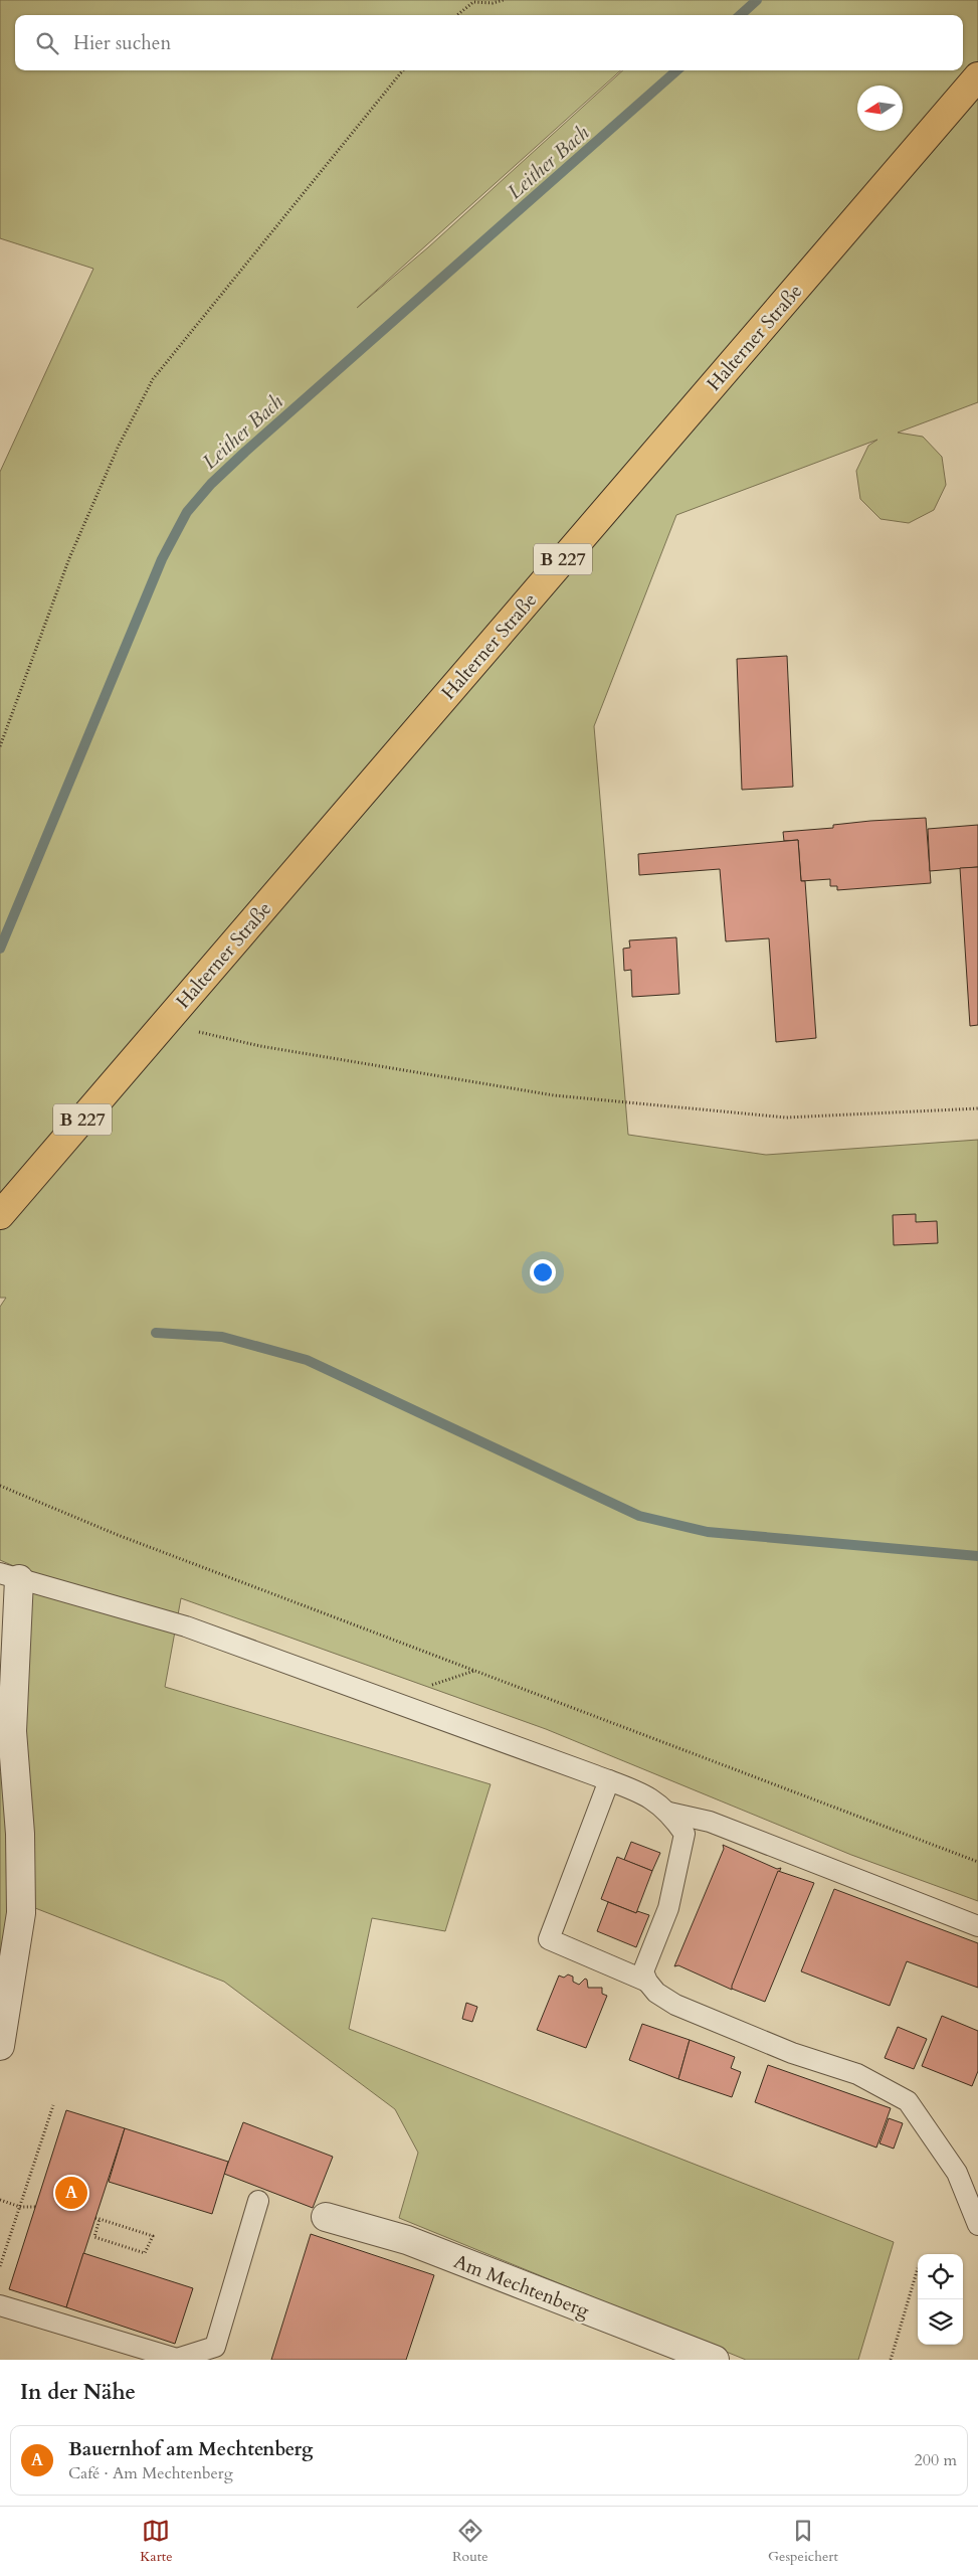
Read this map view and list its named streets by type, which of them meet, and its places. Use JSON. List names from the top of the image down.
{
  "streets": {
    "main road": ["Halterner Straße", "B 227"],
    "street": ["Am Mechtenberg"]
  },
  "water": ["Leither Bach"],
  "north": "left",
  "page": {
    "search": "Hier suchen",
    "pins": "A",
    "heading": "In der Nähe",
    "list": [
      {
        "mark": "A",
        "name": "Bauernhof am Mechtenberg",
        "note": "Café · Am Mechtenberg",
        "value": "200 m"
      }
    ],
    "nav": ["Karte", "Route", "Gespeichert"]
  }
}
